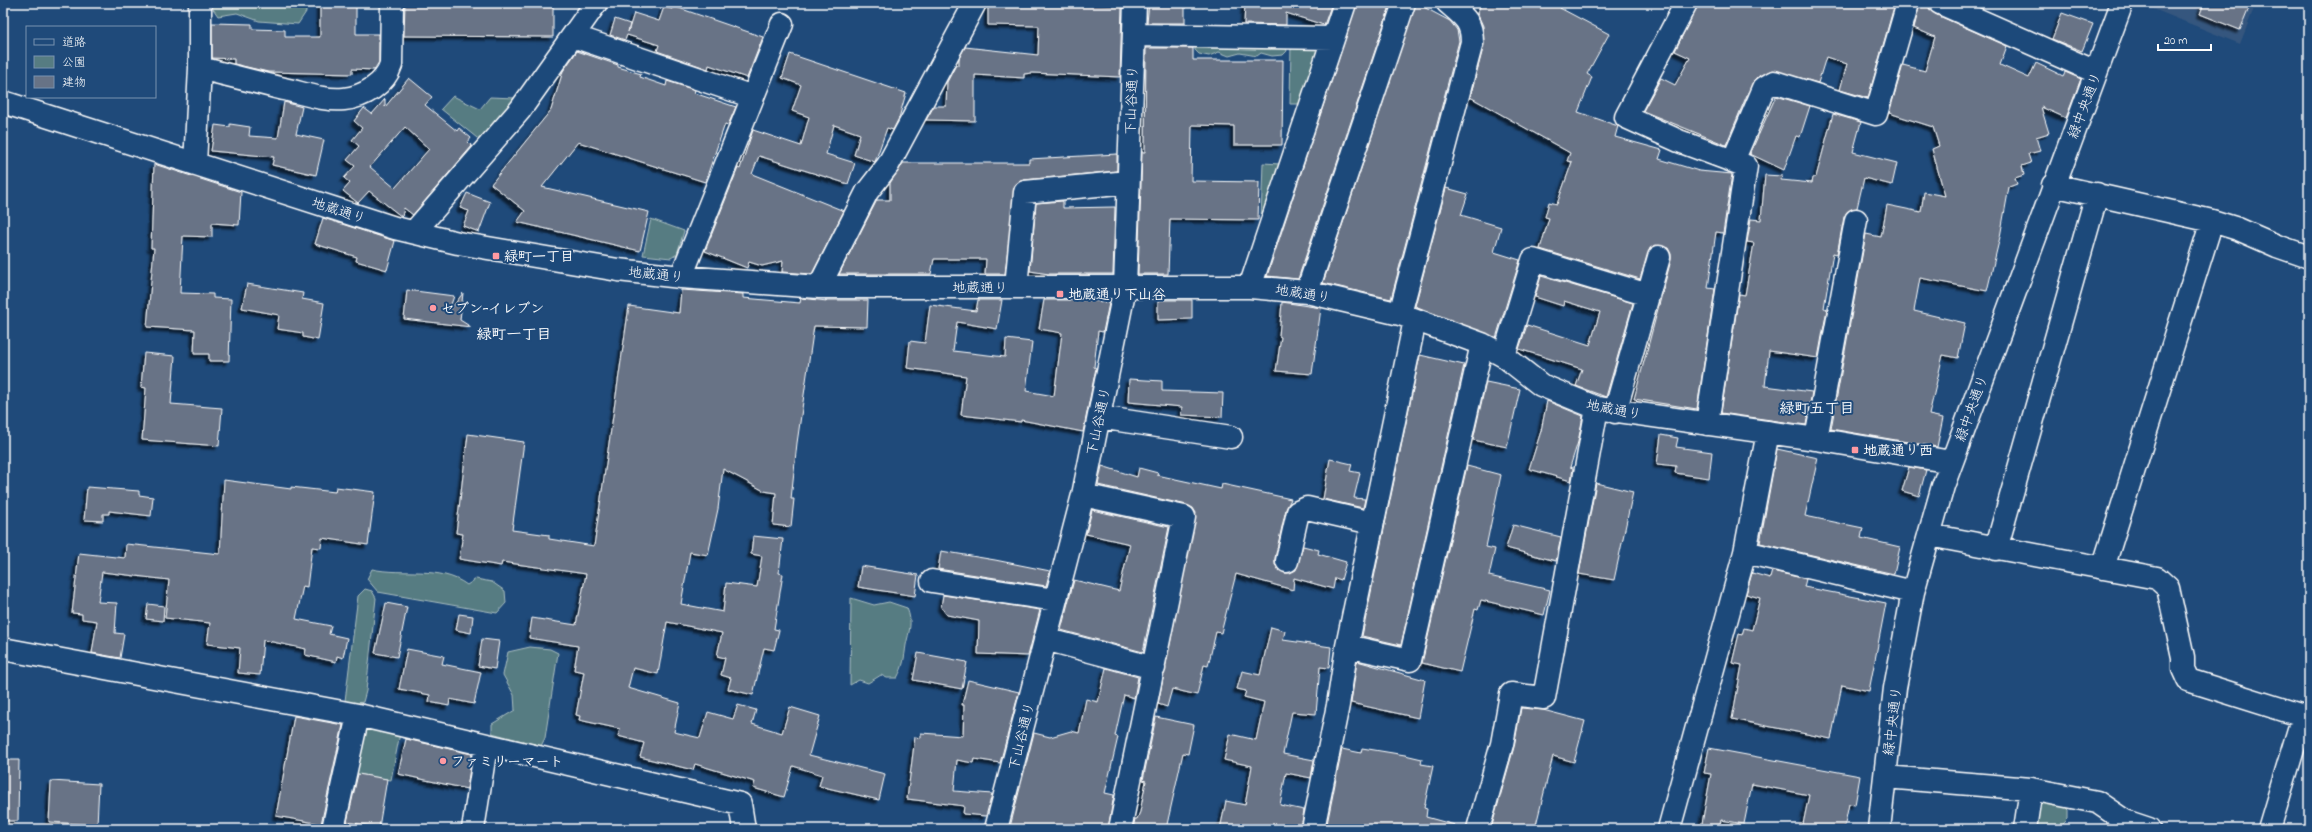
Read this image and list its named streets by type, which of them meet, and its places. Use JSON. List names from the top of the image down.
{
  "streets": {
    "street": ["下山谷通り", "緑中央通り", "地蔵通り"]
  },
  "crossings": [
    ["下山谷通り", "地蔵通り"],
    ["緑中央通り", "地蔵通り"]
  ],
  "districts": ["緑町一丁目", "緑町五丁目"],
  "places": {
    "transit": ["緑町一丁目", "地蔵通り下山谷", "地蔵通り西"],
    "other": ["セブン-イレブン", "ファミリーマート"]
  },
  "legend": ["道路", "公園", "建物"],
  "scale_bar": "20 m"
}
